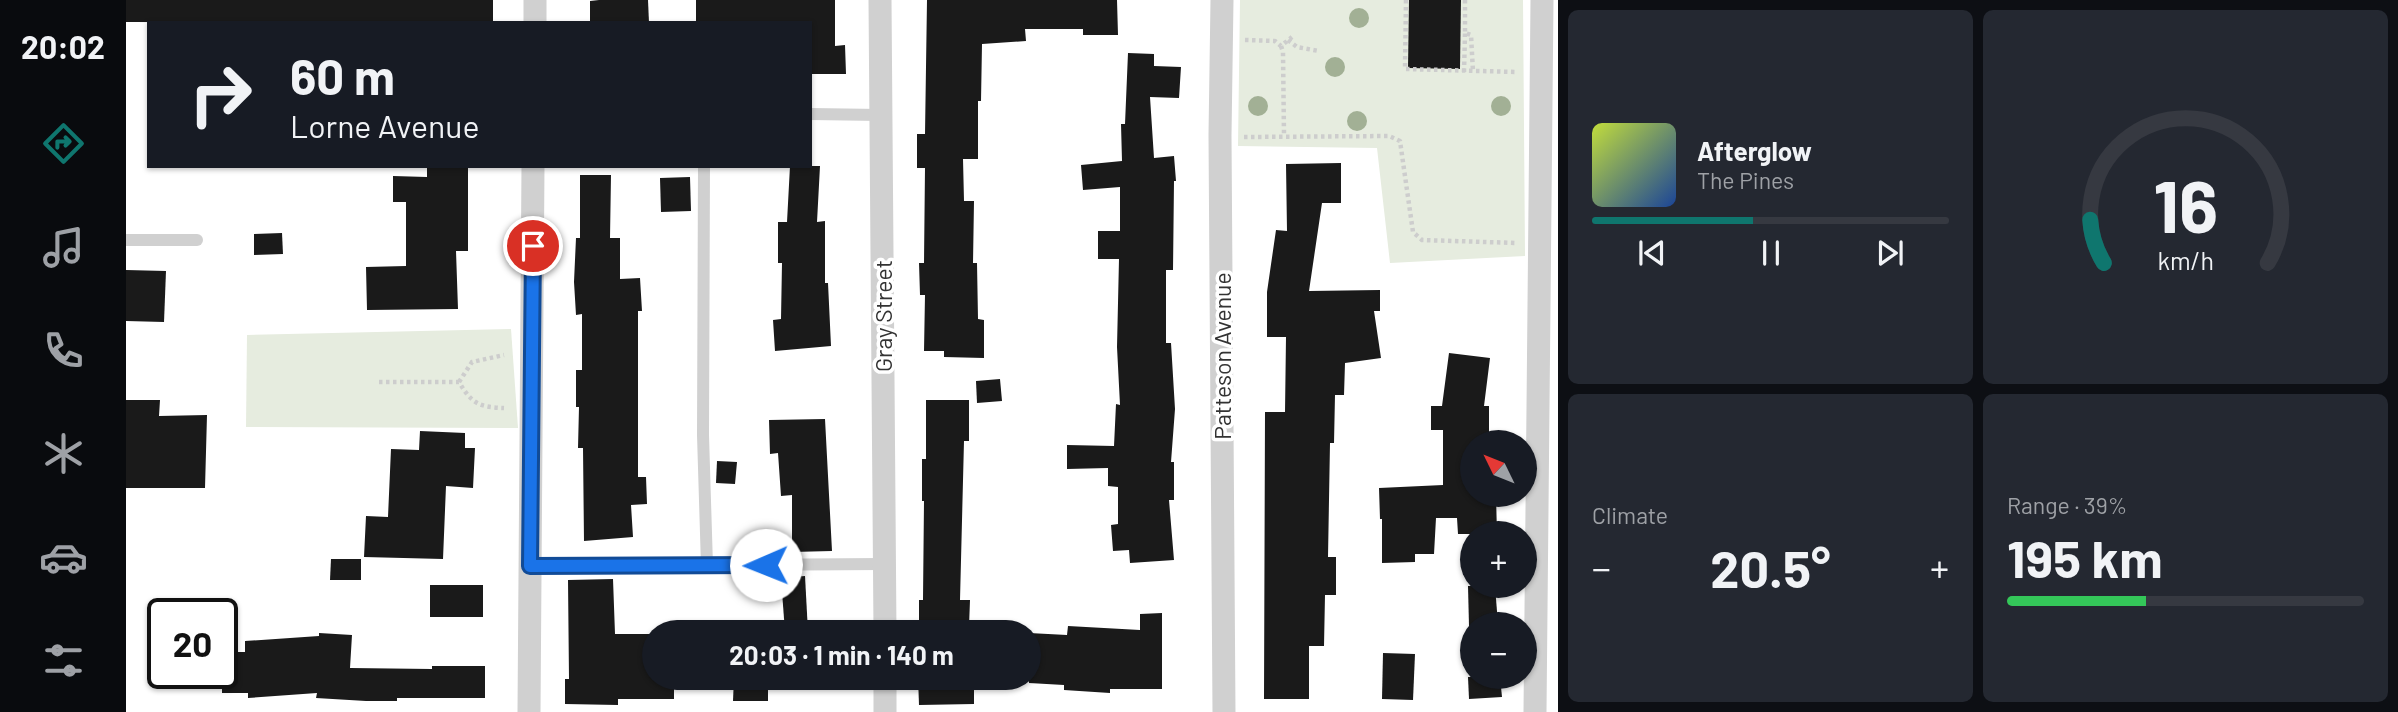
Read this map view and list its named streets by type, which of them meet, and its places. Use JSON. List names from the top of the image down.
{
  "streets": {
    "street": ["Gray Street", "Patteson Avenue"]
  },
  "north": "top left",
  "page": {
    "tabs": "20:02",
    "turn": ["60 m", "Lorne Avenue"],
    "song": ["Afterglow", "The Pines"],
    "tile": [
      "Climate",
      ["Range · 39%", "195 km"]
    ],
    "map_buttons": ["+", "−"],
    "heat": ["−", "20.5°", "+"],
    "limit": "20",
    "trip": "20:03 · 1 min · 140 m",
    "gauge": ["16", "km/h"]
  }
}
